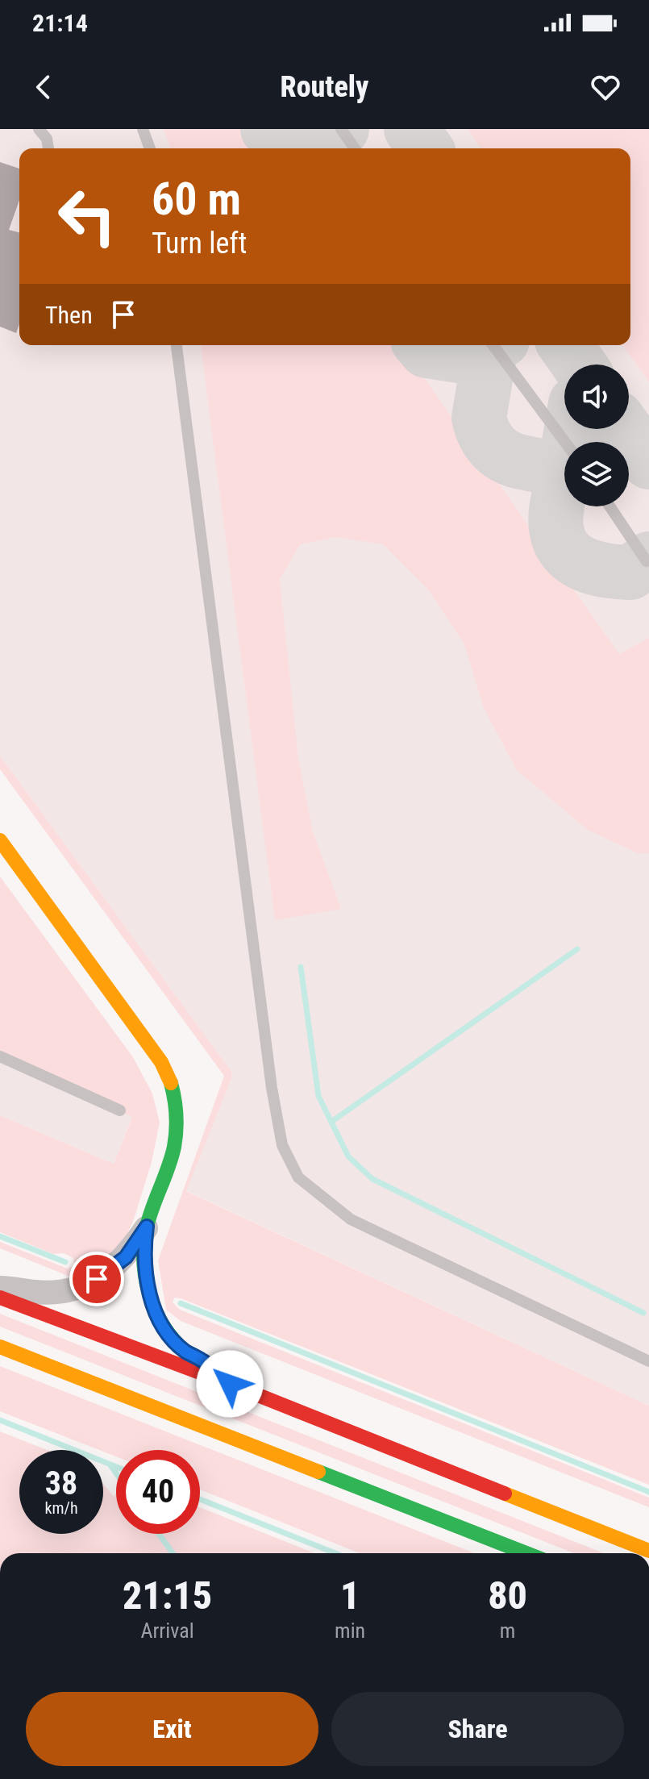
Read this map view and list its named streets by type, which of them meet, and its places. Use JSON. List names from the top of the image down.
{
  "page": {
    "status": "21:14",
    "header": "Routely",
    "turn": ["60 m", "Turn left"],
    "then": "Then",
    "speed": "38 km/h",
    "limit": "40",
    "eta": [
      "21:15",
      "Arrival",
      "1",
      "min",
      "80",
      "m"
    ],
    "buttons": ["Exit", "Share"]
  }
}
